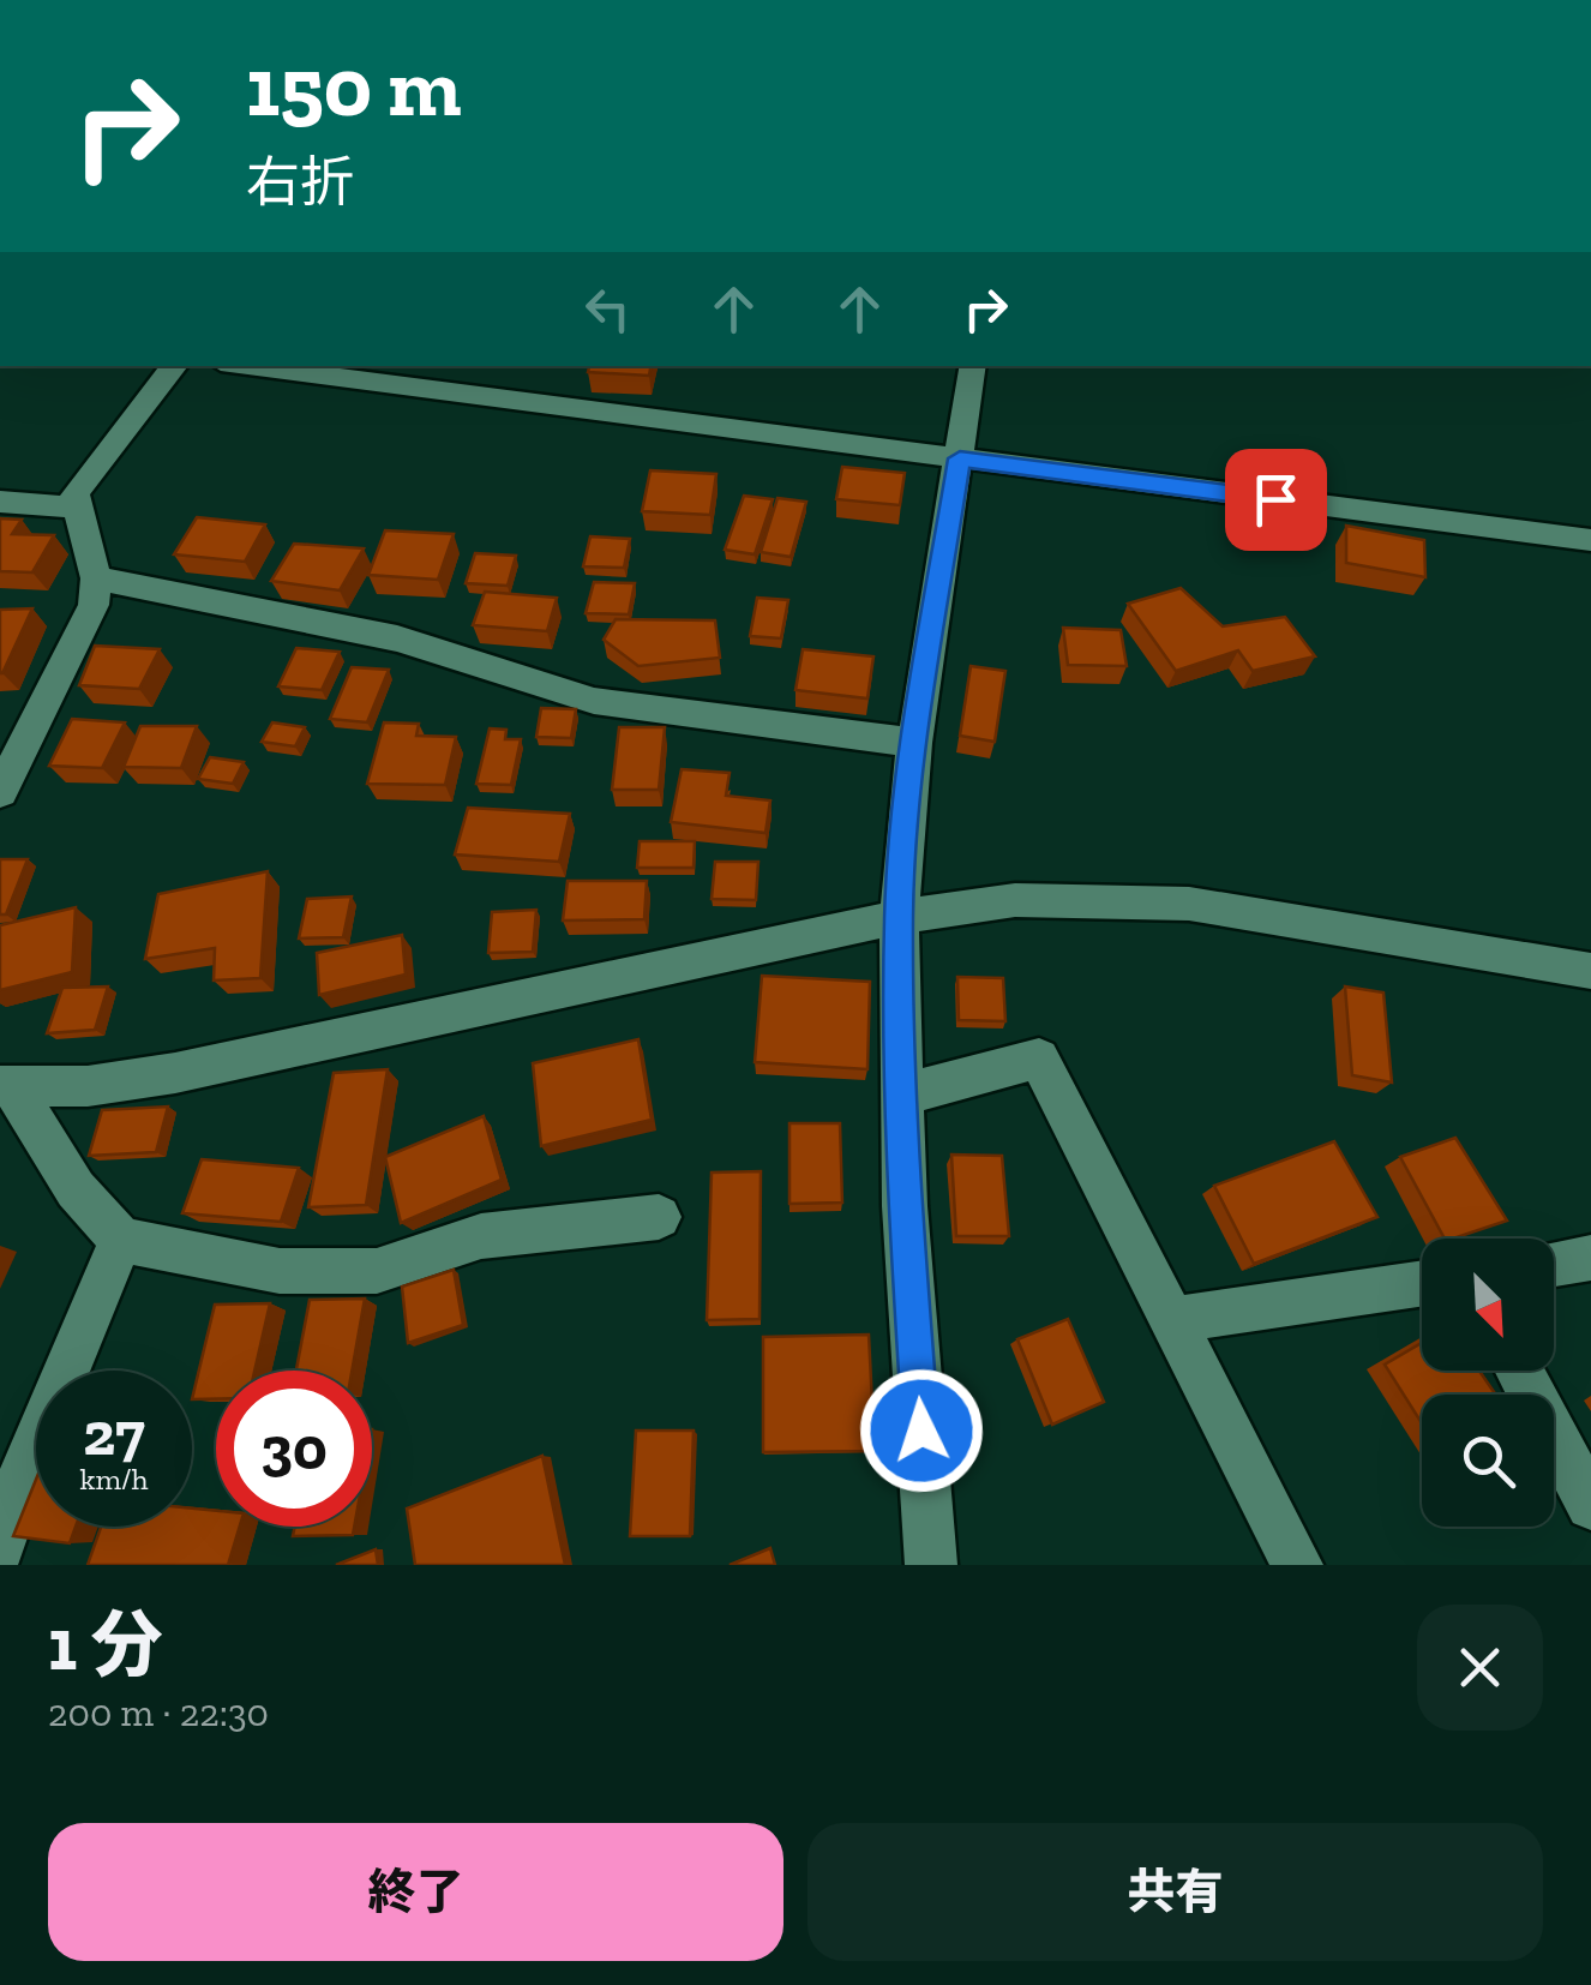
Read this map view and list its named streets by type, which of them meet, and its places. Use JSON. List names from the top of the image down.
{
  "north": "bottom right",
  "page": {
    "turn": ["150 m", "右折"],
    "speed": "27 km/h",
    "limit": "30",
    "heading": ["1 分", "200 m · 22:30"],
    "buttons": ["終了", "共有"]
  }
}
